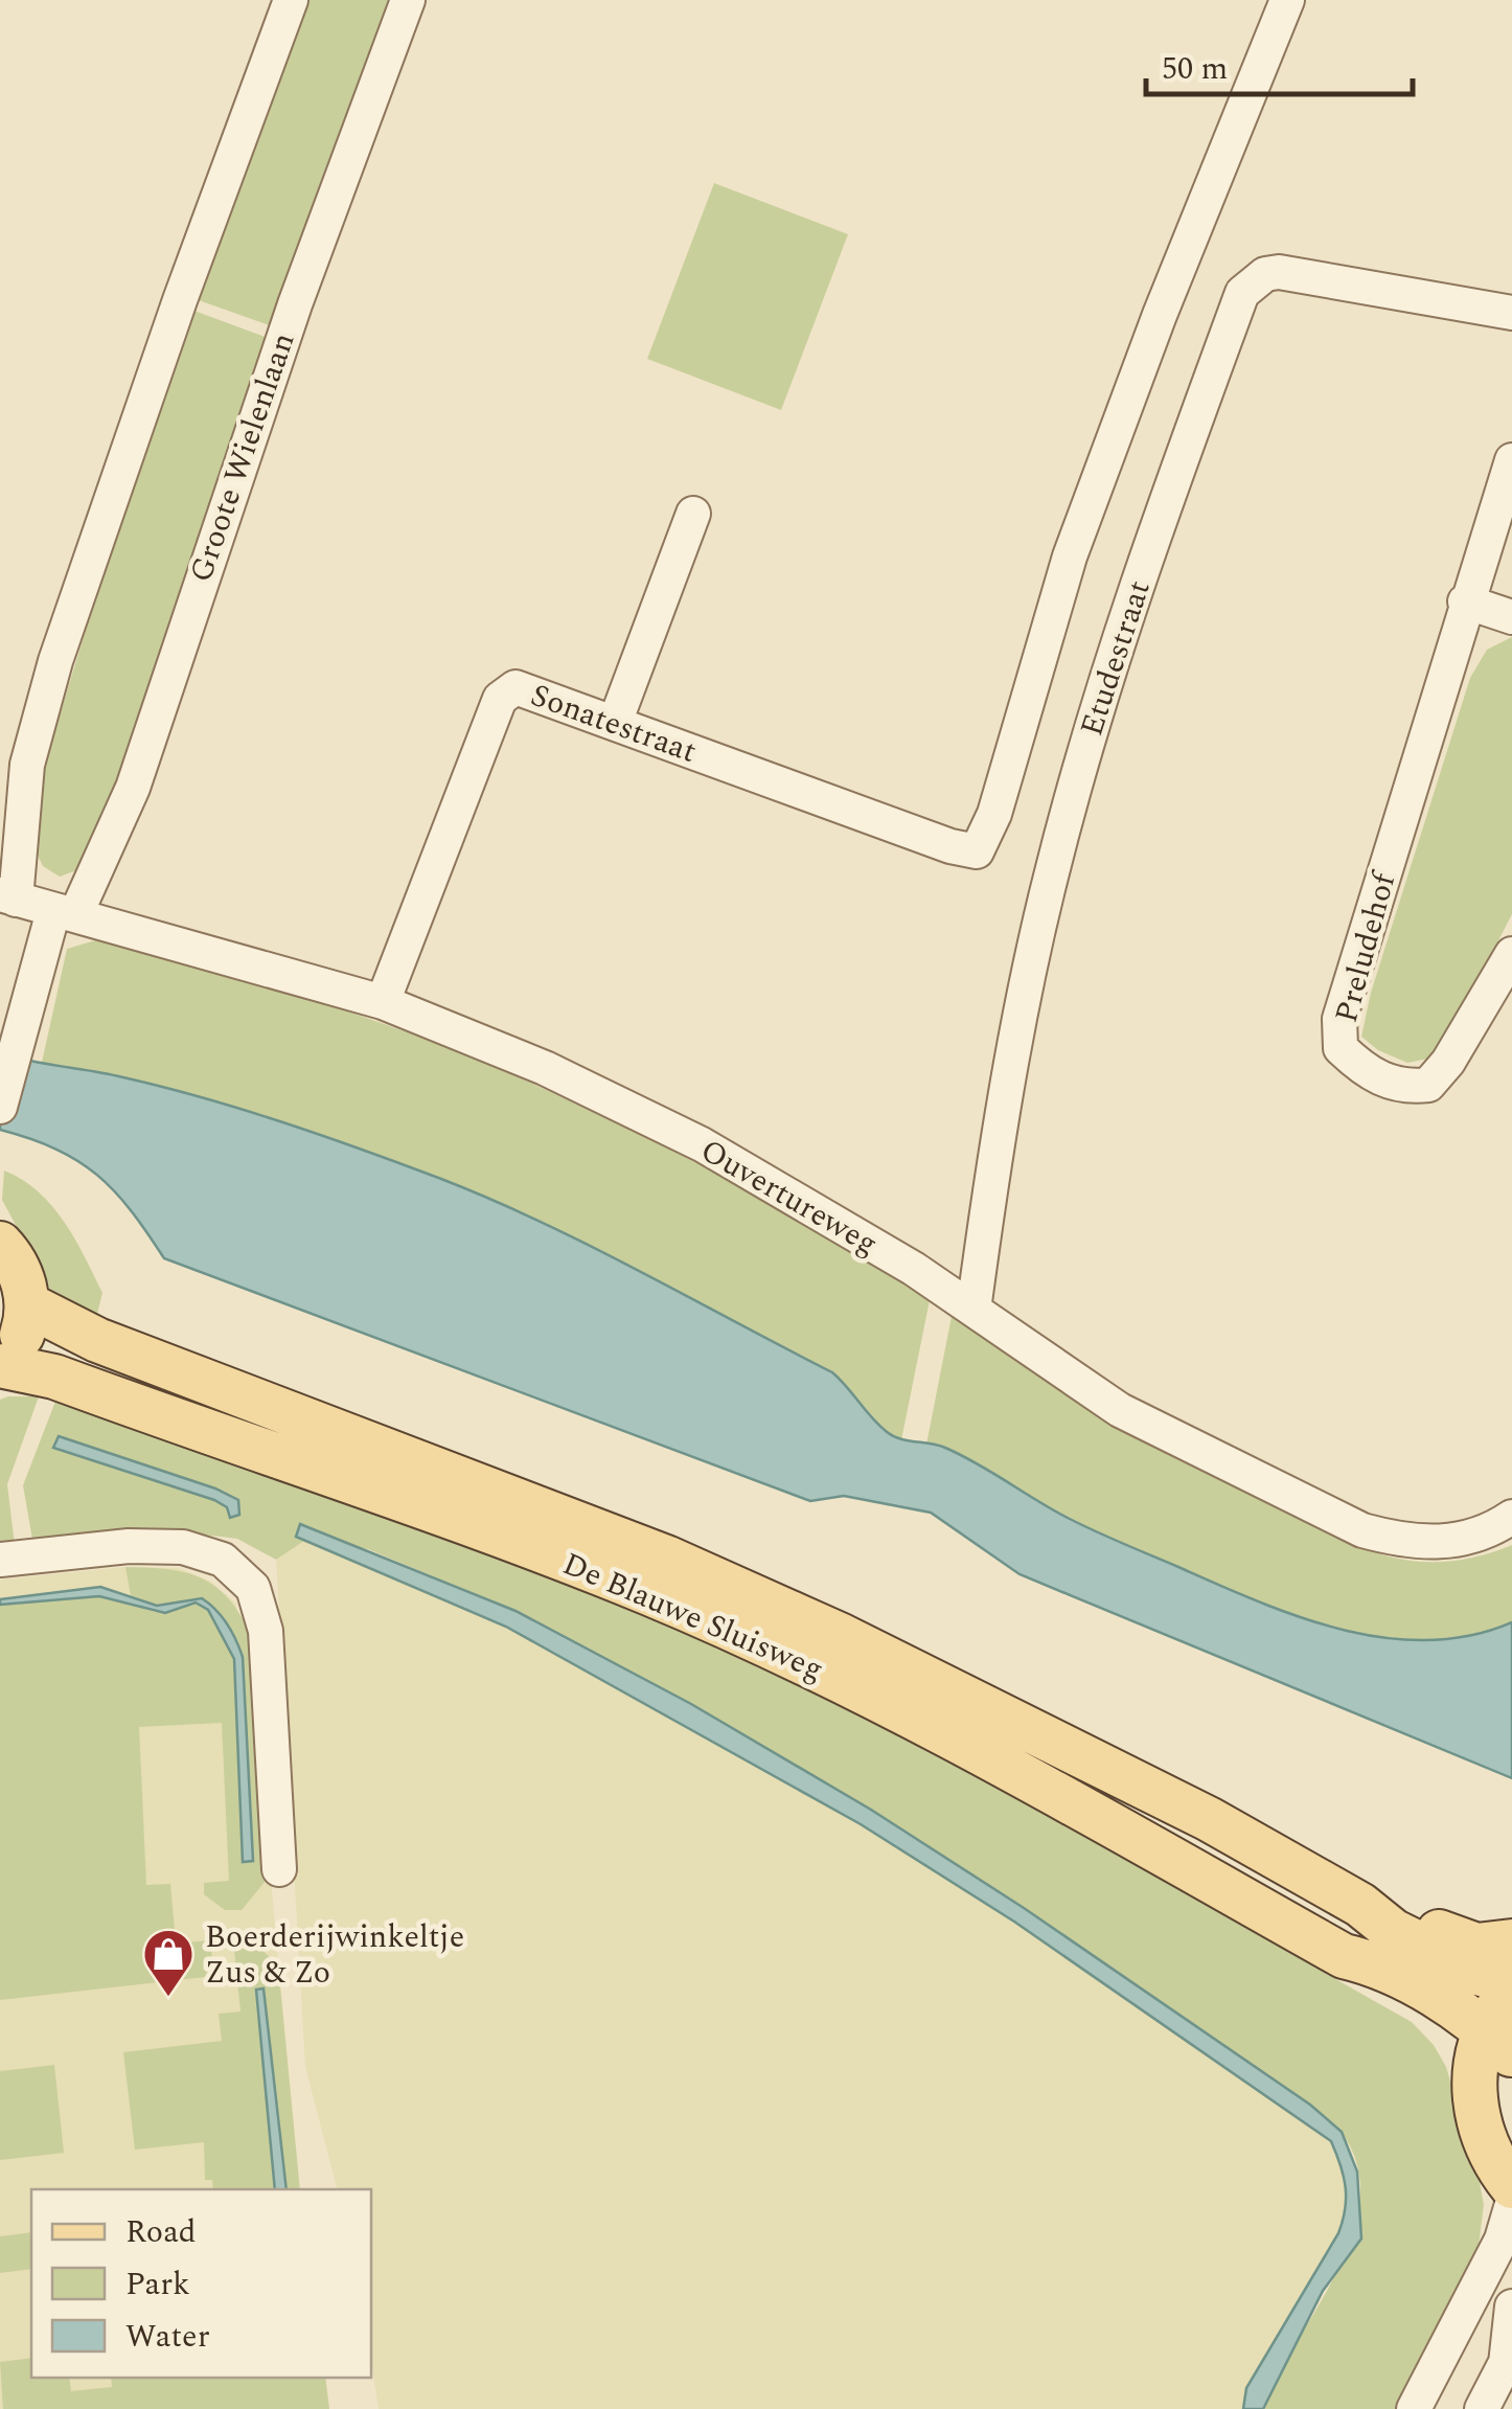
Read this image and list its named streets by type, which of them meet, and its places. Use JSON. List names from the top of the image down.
{
  "streets": {
    "main road": ["De Blauwe Sluisweg"],
    "street": [
      "Groote Wielenlaan",
      "Etudestraat",
      "Sonatestraat",
      "Preludehof",
      "Ouvertureweg"
    ]
  },
  "crossings": [
    ["Groote Wielenlaan", "Ouvertureweg"],
    ["Etudestraat", "Ouvertureweg"],
    ["Sonatestraat", "Ouvertureweg"]
  ],
  "places": {
    "shop": ["Boerderijwinkeltje Zus & Zo"]
  },
  "legend": ["Road", "Park", "Water"],
  "scale_bar": "50 m"
}
